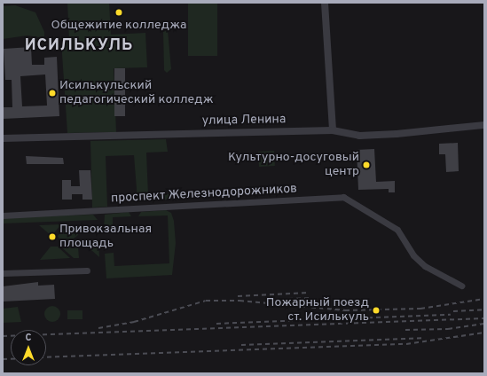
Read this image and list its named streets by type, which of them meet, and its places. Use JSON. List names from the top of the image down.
{
  "streets": {
    "street": ["улица Ленина", "проспект Железнодорожников"]
  },
  "districts": ["ИСИЛЬКУЛЬ"],
  "places": [
    "Общежитие колледжа",
    "Исилькульский педагогический колледж",
    "Культурно-досуговый центр",
    "Привокзальная площадь",
    "Пожарный поезд ст. Исилькуль"
  ],
  "north": "top"
}
